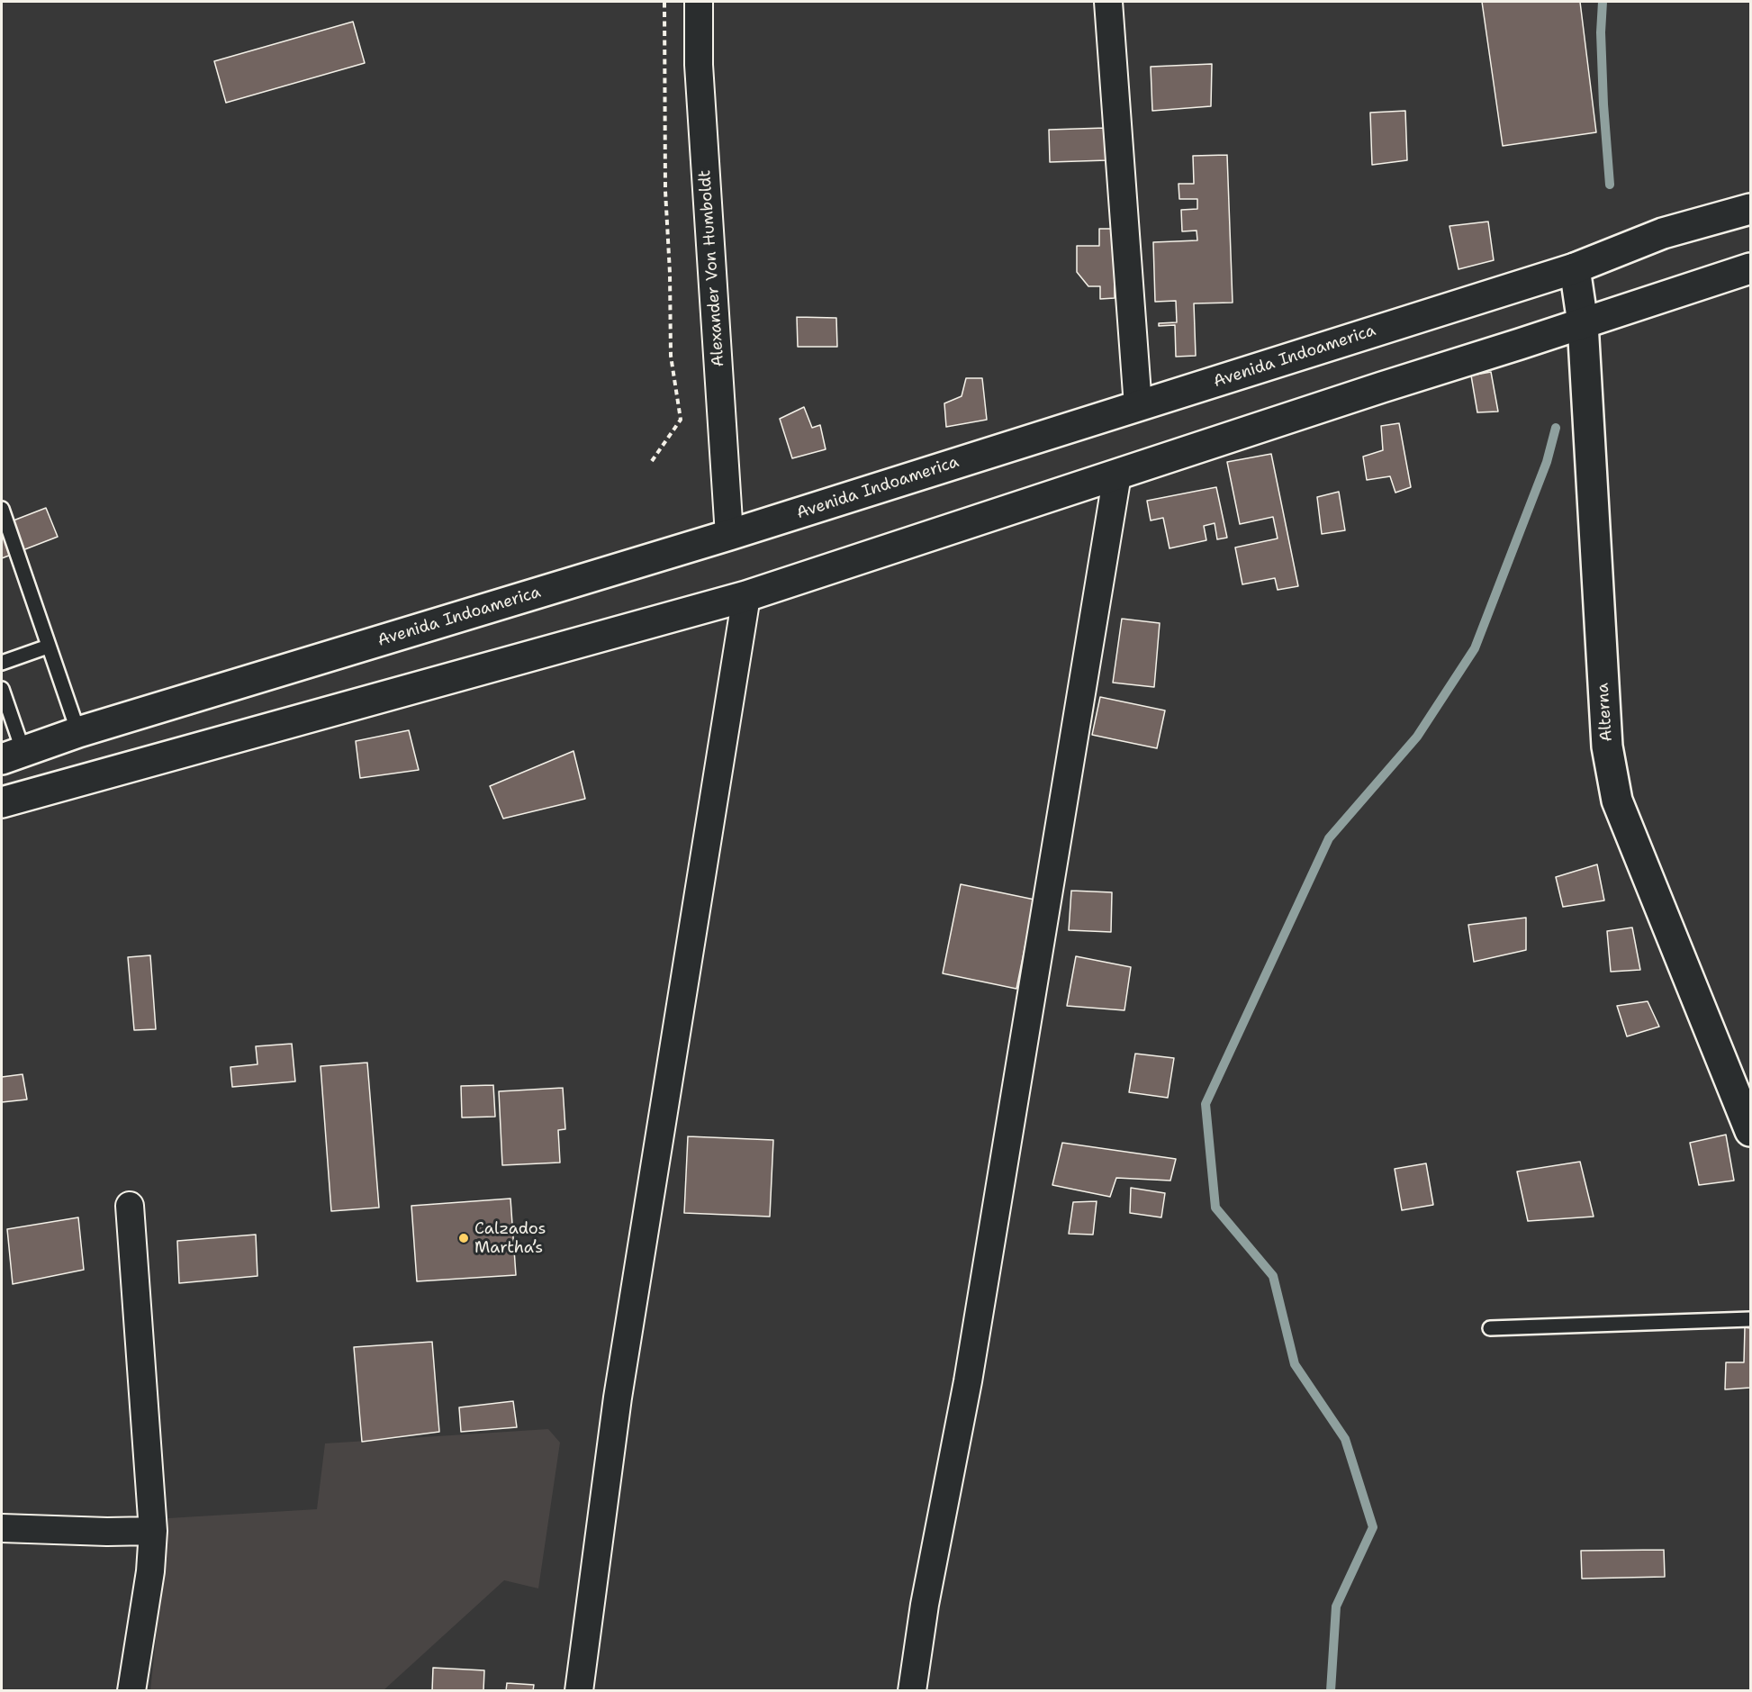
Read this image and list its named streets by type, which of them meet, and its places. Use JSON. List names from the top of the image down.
{
  "streets": {
    "main road": ["Avenida Indoamerica", "Alterna"],
    "street": ["Alexander Von Humboldt"]
  },
  "crossings": [
    ["Alexander Von Humboldt", "Avenida Indoamerica"],
    ["Avenida Indoamerica", "Alterna"]
  ],
  "places": ["Calzados Martha’s"]
}
